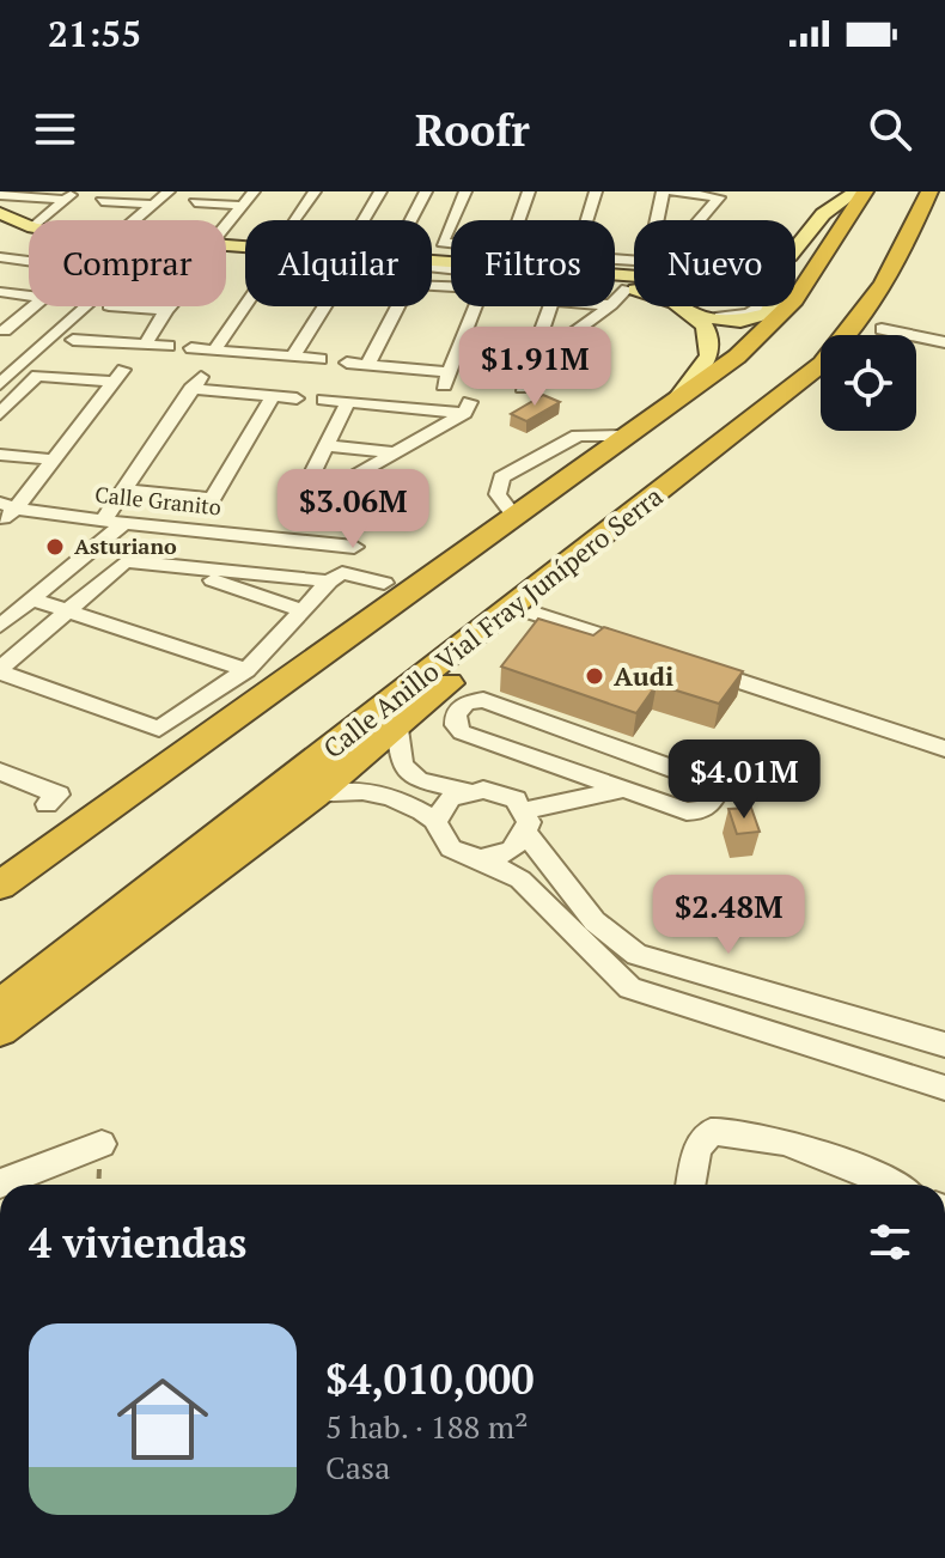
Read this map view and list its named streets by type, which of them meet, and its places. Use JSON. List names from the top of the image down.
{
  "streets": {
    "highway": ["Calle Anillo Vial Fray Junípero Serra"],
    "street": ["Calle Granito"]
  },
  "places": ["Asturiano", "Audi"],
  "page": {
    "status": "21:55",
    "header": "Roofr",
    "chip": [
      "Comprar",
      "Alquilar",
      "Filtros",
      "Nuevo"
    ],
    "price": [
      "$1.91M",
      "$3.06M",
      "$4.01M",
      "$2.48M"
    ],
    "heading": "4 viviendas",
    "list": [
      {
        "name": "$4,010,000",
        "note": "5 hab. · 188 m² · Casa"
      }
    ]
  }
}
